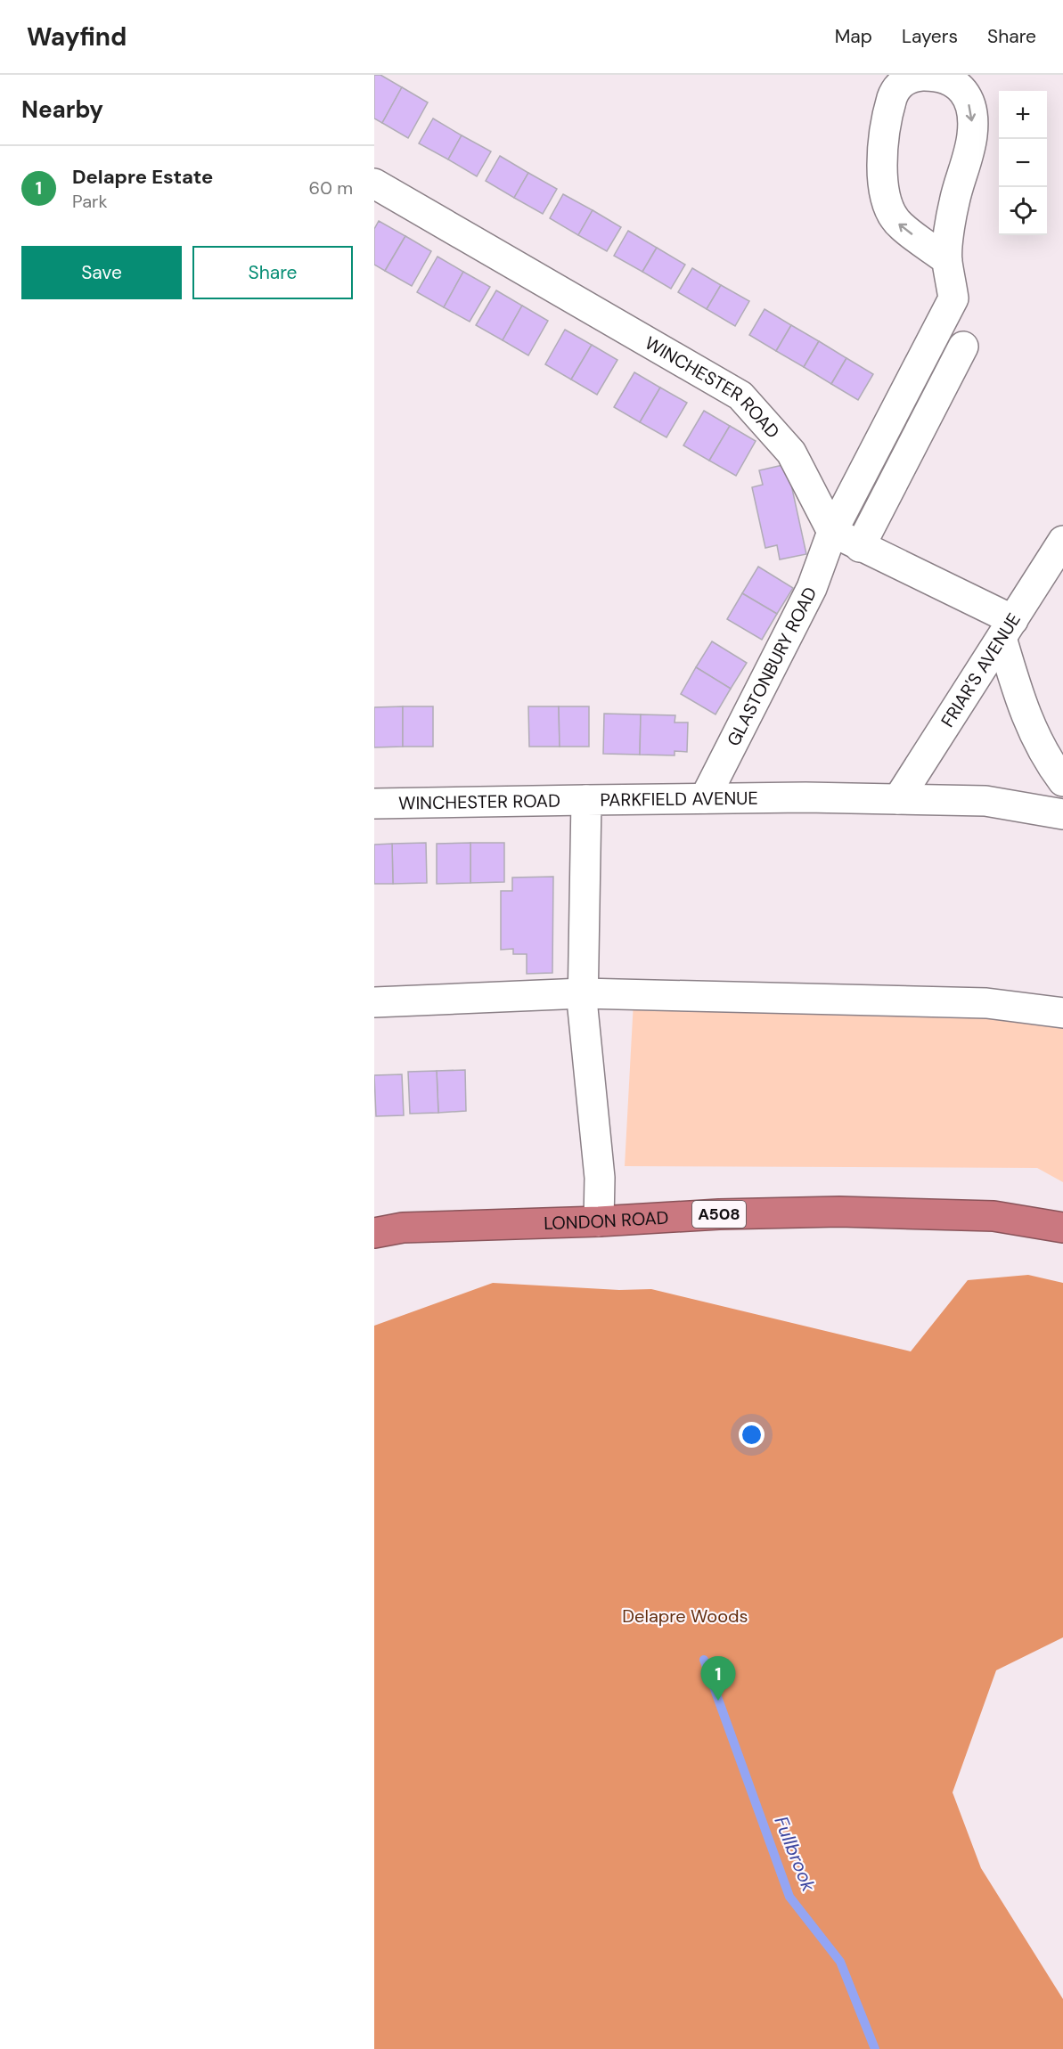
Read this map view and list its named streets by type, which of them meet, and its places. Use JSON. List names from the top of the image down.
{
  "streets": {
    "highway": ["A508", "LONDON ROAD"],
    "street": [
      "WINCHESTER ROAD",
      "GLASTONBURY ROAD",
      "FRIAR'S AVENUE",
      "PARKFIELD AVENUE"
    ]
  },
  "crossings": [
    ["WINCHESTER ROAD", "GLASTONBURY ROAD"],
    ["WINCHESTER ROAD", "PARKFIELD AVENUE"],
    ["GLASTONBURY ROAD", "PARKFIELD AVENUE"],
    ["FRIAR'S AVENUE", "PARKFIELD AVENUE"],
    ["PARKFIELD AVENUE", "LONDON ROAD"]
  ],
  "water": ["Fullbrook"],
  "parks": ["Delapre Woods"],
  "page": {
    "header": "Wayfind",
    "nav": ["Map", "Layers", "Share"],
    "heading": "Nearby",
    "map_buttons": ["+", "−"],
    "list": [
      {
        "mark": "1",
        "name": "Delapre Estate",
        "note": "Park",
        "value": "60 m"
      }
    ],
    "buttons": ["Save", "Share"],
    "pins": "1"
  }
}
